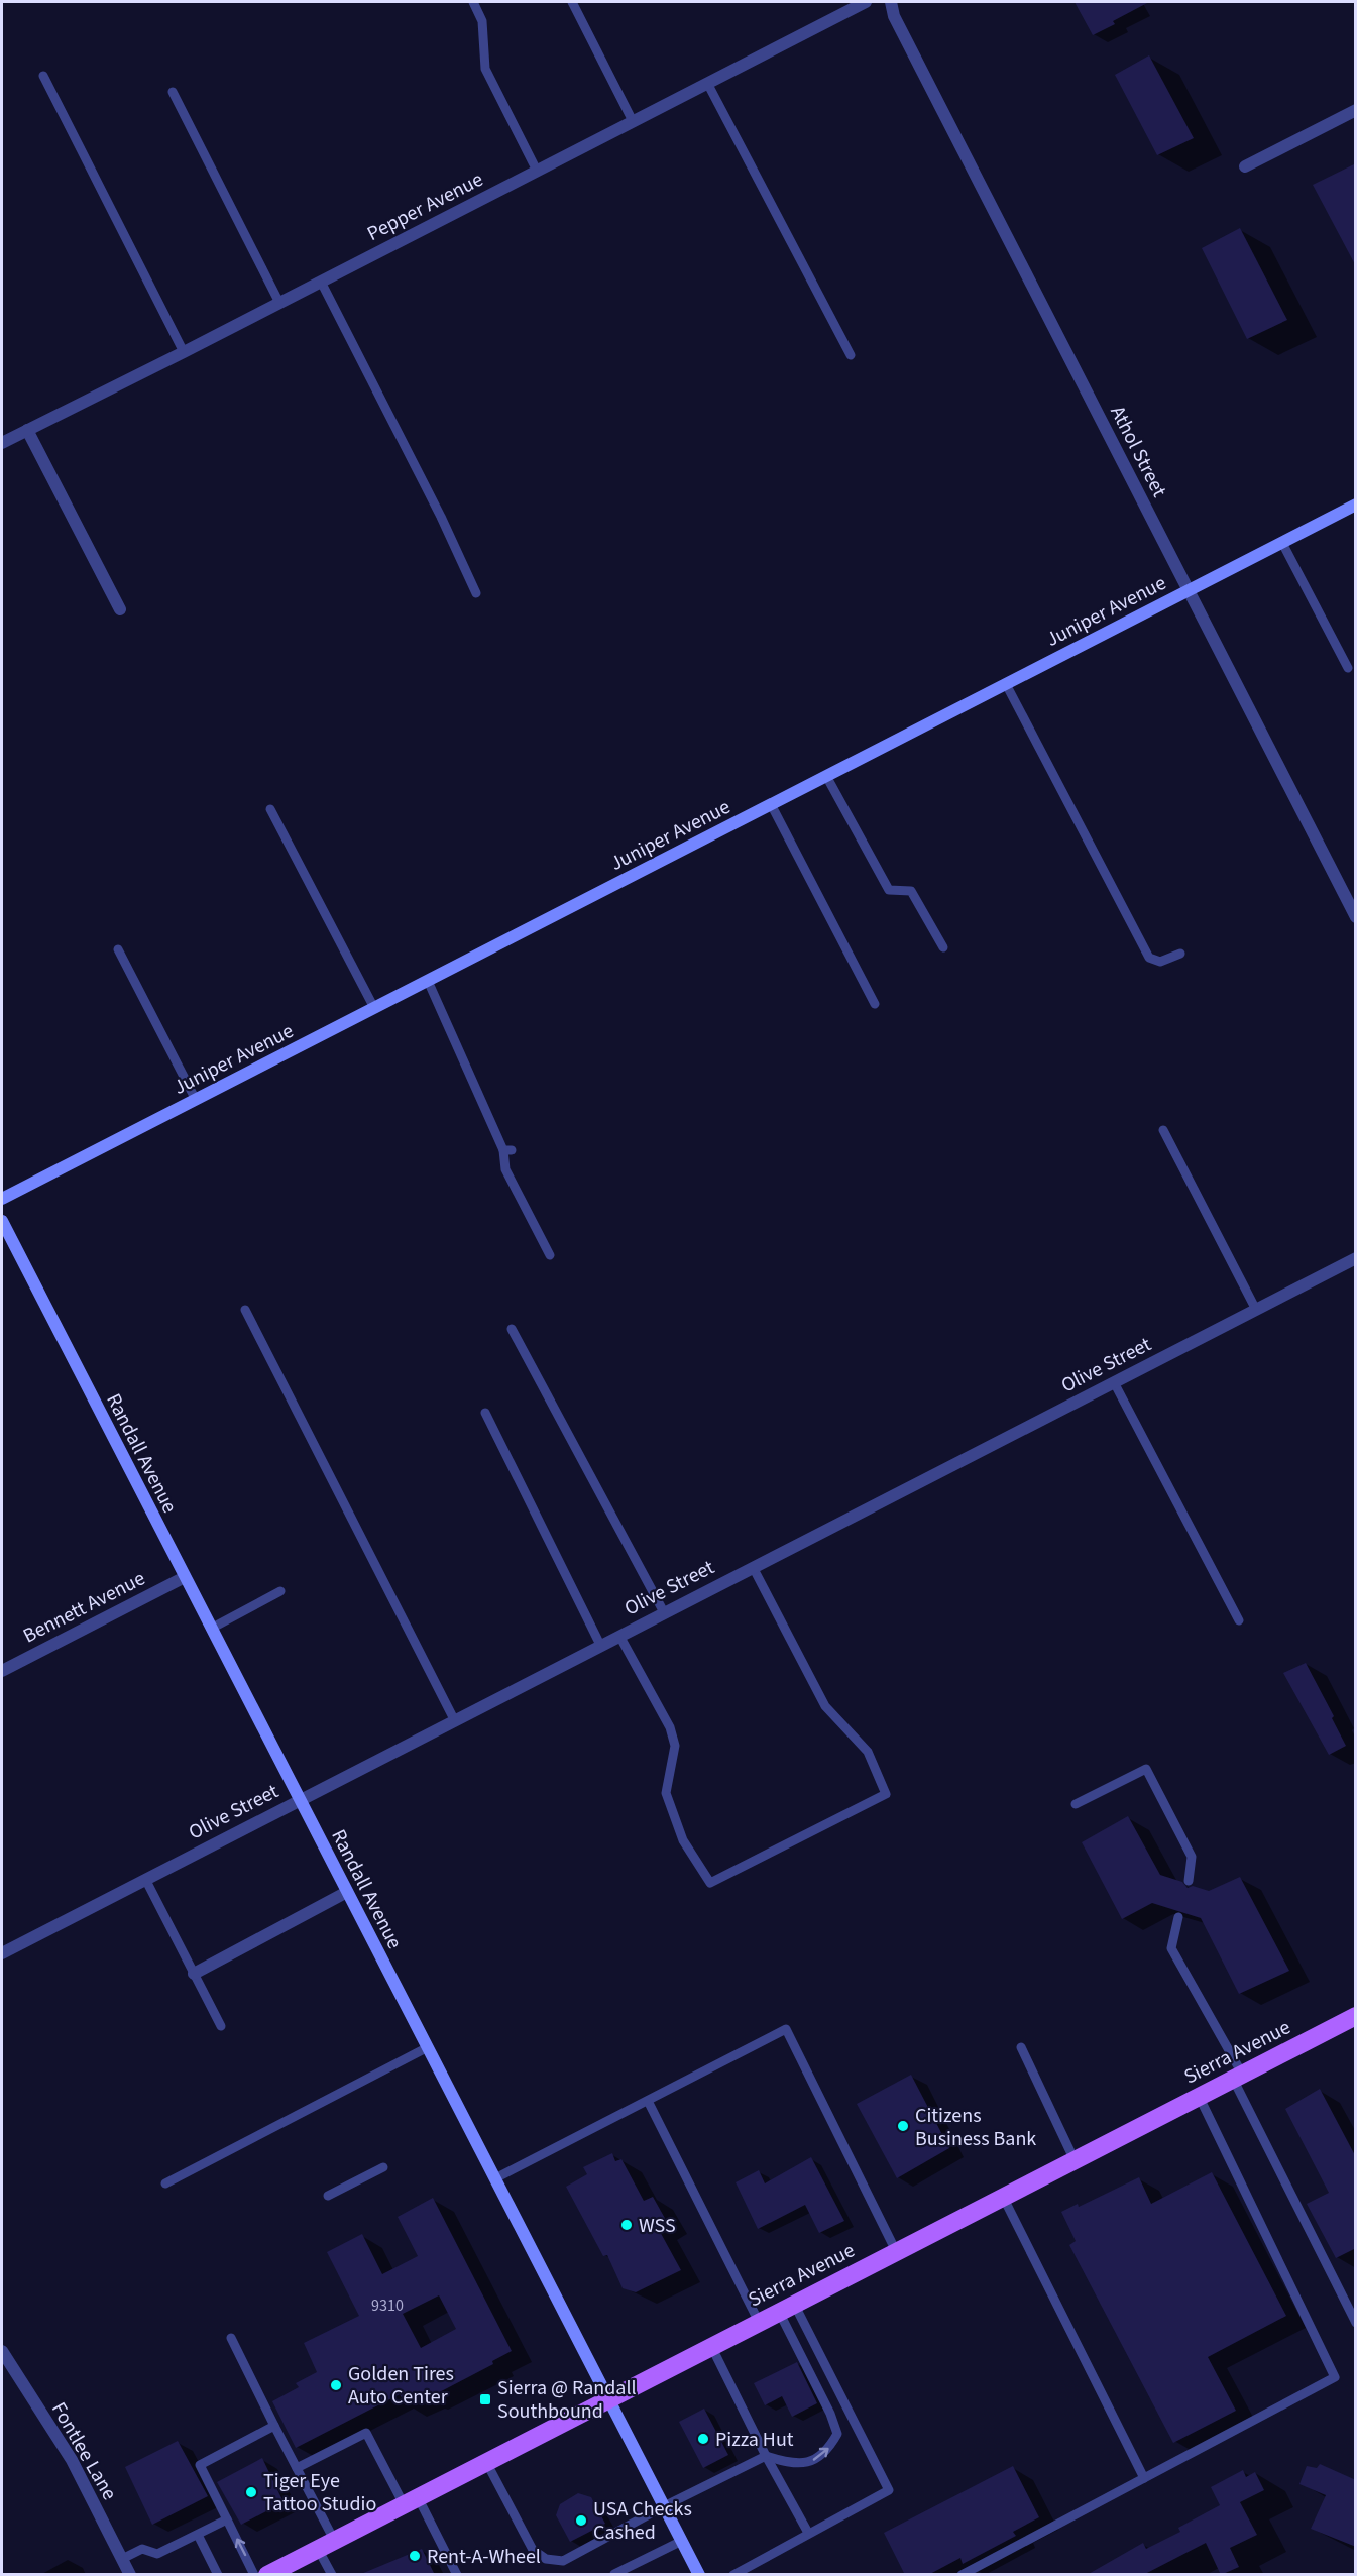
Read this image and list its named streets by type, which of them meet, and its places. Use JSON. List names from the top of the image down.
{
  "streets": {
    "main road": ["Sierra Avenue"],
    "street": [
      "Pepper Avenue",
      "Athol Street",
      "Juniper Avenue",
      "Olive Street",
      "Randall Avenue",
      "Bennett Avenue",
      "Fontlee Lane"
    ]
  },
  "crossings": [
    ["Athol Street", "Juniper Avenue"],
    ["Olive Street", "Randall Avenue"],
    ["Randall Avenue", "Bennett Avenue"],
    ["Randall Avenue", "Sierra Avenue"]
  ],
  "places": {
    "other": [
      "Citizens Business Bank",
      "WSS",
      "Golden Tires Auto Center",
      "Pizza Hut",
      "Tiger Eye Tattoo Studio",
      "USA Checks Cashed",
      "Rent-A-Wheel"
    ],
    "transit": ["Sierra @ Randall Southbound"]
  },
  "house_numbers": ["9310"]
}
